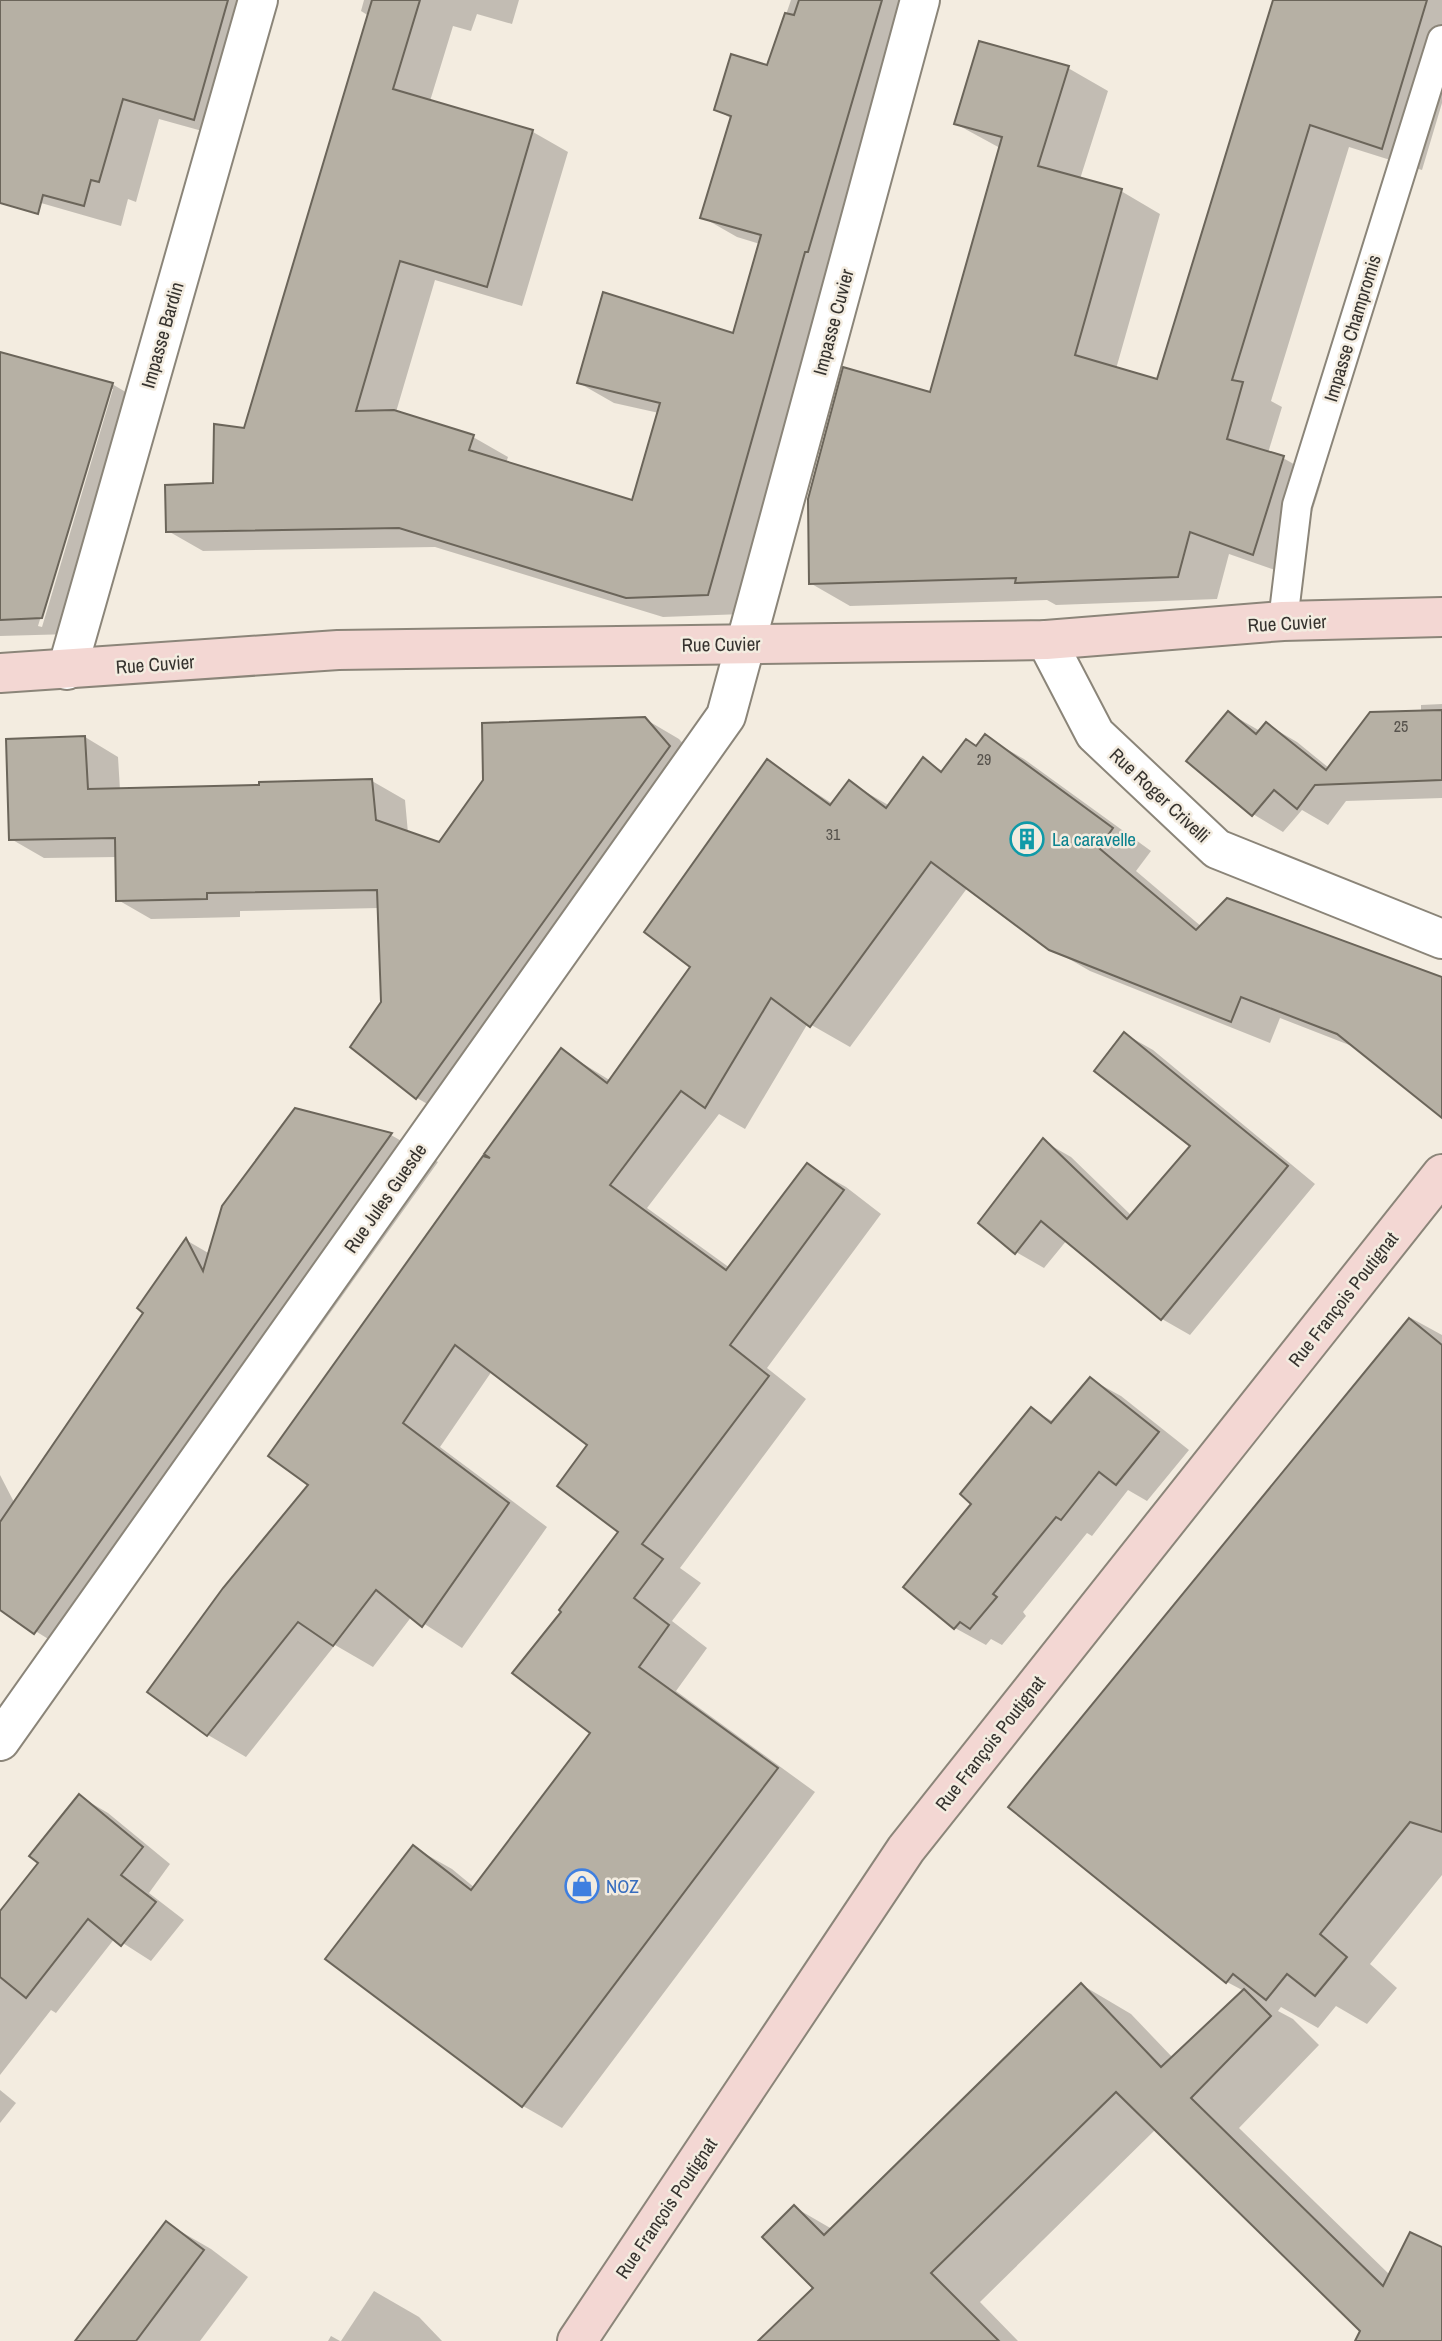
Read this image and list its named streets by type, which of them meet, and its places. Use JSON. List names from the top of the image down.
{
  "streets": {
    "street": [
      "Impasse Cuvier",
      "Impasse Bardin",
      "Rue Cuvier",
      "Rue Roger Crivelli",
      "Rue Jules Guesde",
      "Rue François Poutignat"
    ],
    "lane": ["Impasse Champromis"]
  },
  "crossings": [
    ["Impasse Cuvier", "Rue Cuvier"],
    ["Impasse Cuvier", "Rue Jules Guesde"],
    ["Impasse Champromis", "Rue Cuvier"],
    ["Impasse Bardin", "Rue Cuvier"],
    ["Rue Cuvier", "Rue Roger Crivelli"],
    ["Rue Cuvier", "Rue Jules Guesde"]
  ],
  "places": {
    "building": ["La caravelle"],
    "shop": ["NOZ"]
  },
  "house_numbers": ["25", "29", "31"]
}
